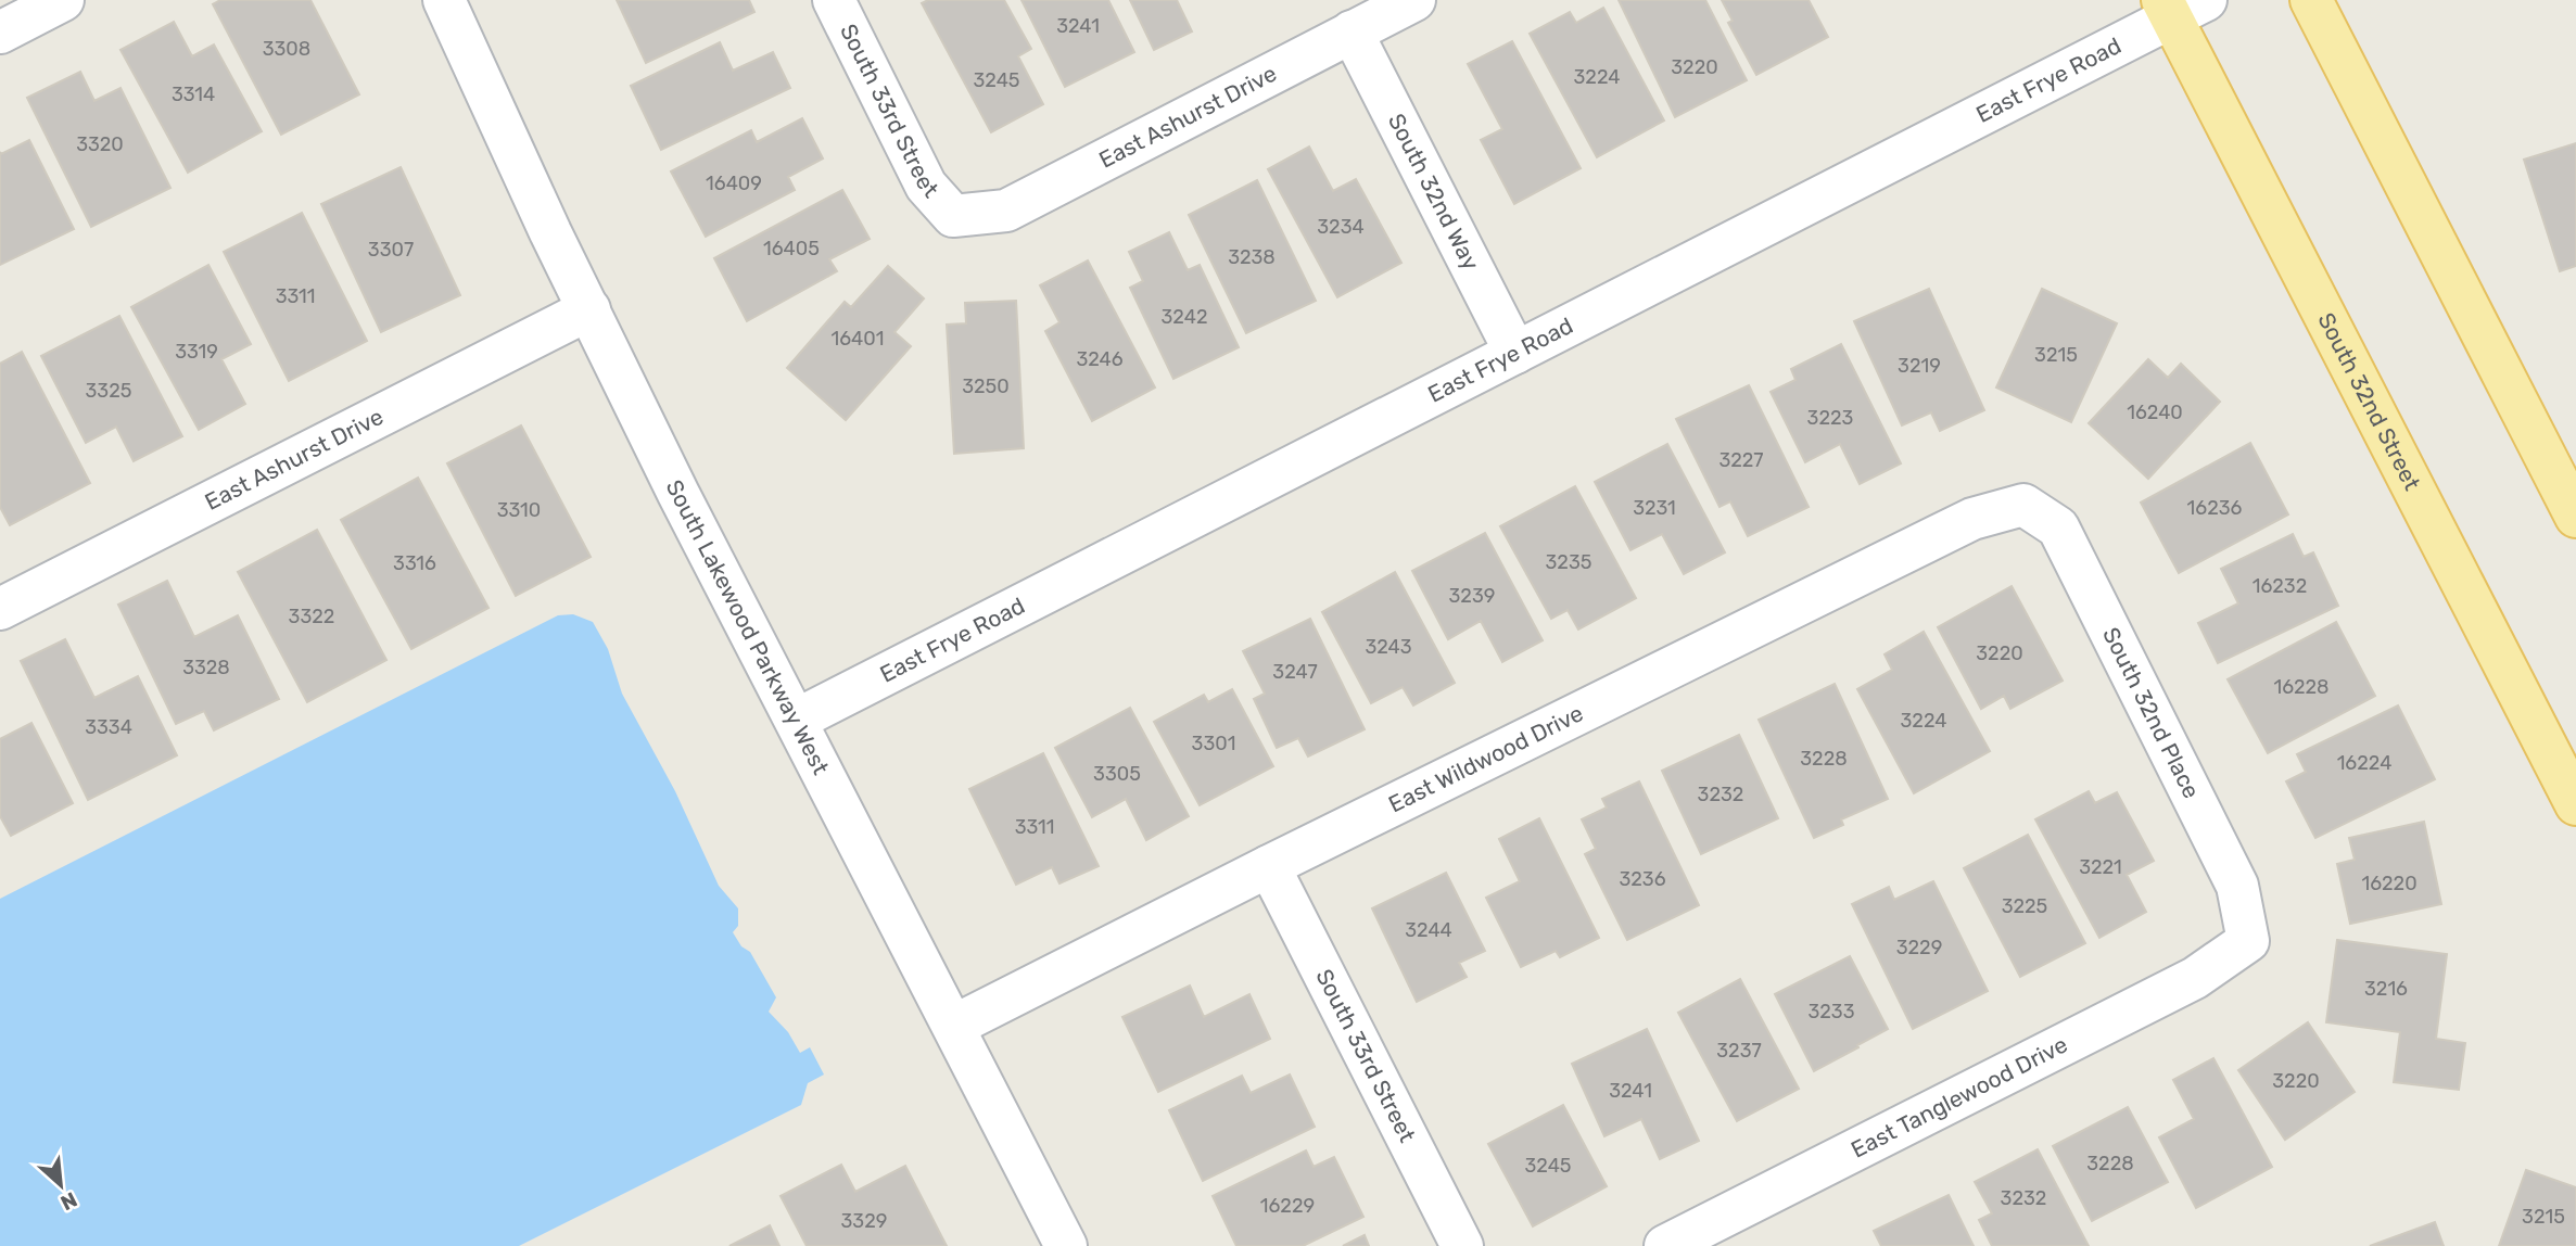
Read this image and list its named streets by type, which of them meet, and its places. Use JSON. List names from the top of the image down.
{
  "streets": {
    "main road": ["South 32nd Street"],
    "street": [
      "East Frye Road",
      "South 33rd Street",
      "East Ashurst Drive",
      "South 32nd Way",
      "South Lakewood Parkway West",
      "South 32nd Place",
      "East Wildwood Drive",
      "East Tanglewood Drive"
    ]
  },
  "crossings": [
    ["East Frye Road", "South 32nd Way"],
    ["East Frye Road", "South 32nd Street"],
    ["East Frye Road", "South Lakewood Parkway West"],
    ["South 33rd Street", "East Ashurst Drive"],
    ["South 33rd Street", "East Wildwood Drive"],
    ["East Ashurst Drive", "South 32nd Way"],
    ["East Ashurst Drive", "South Lakewood Parkway West"],
    ["South Lakewood Parkway West", "East Wildwood Drive"],
    ["South 32nd Place", "East Wildwood Drive"],
    ["South 32nd Place", "East Tanglewood Drive"]
  ],
  "house_numbers": [
    "3241",
    "3308",
    "3220",
    "3224",
    "3245",
    "3314",
    "3320",
    "16409",
    "3234",
    "16405",
    "3307",
    "3238",
    "3311",
    "3242",
    "16401",
    "3319",
    "3215",
    "3246",
    "3219",
    "3250",
    "3325",
    "16240",
    "3223",
    "3227",
    "3231",
    "16236",
    "3310",
    "3235",
    "3316",
    "16232",
    "3239",
    "3322",
    "3243",
    "3220",
    "3328",
    "3247",
    "16228",
    "3224",
    "3334",
    "3301",
    "3228",
    "16224",
    "3305",
    "3232",
    "3311",
    "3221",
    "3236",
    "16220",
    "3225",
    "3244",
    "3229",
    "3216",
    "3233",
    "3237",
    "3220",
    "3241",
    "3228",
    "3245",
    "3232",
    "16229",
    "3215",
    "3329"
  ],
  "north": "bottom right"
}
